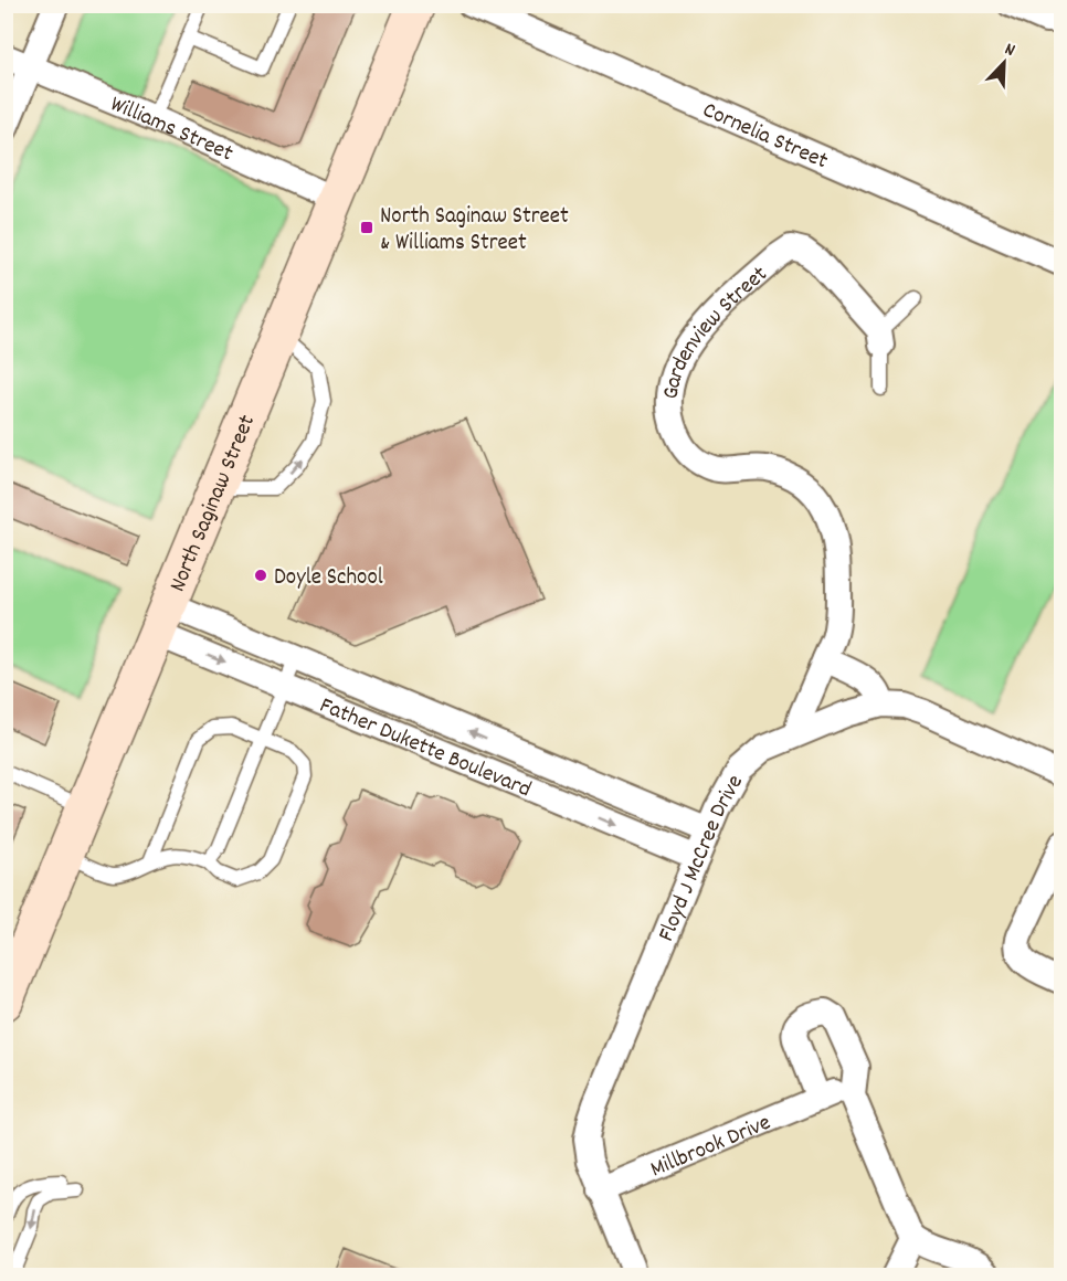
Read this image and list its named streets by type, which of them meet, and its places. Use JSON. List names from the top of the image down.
{
  "streets": {
    "main road": ["North Saginaw Street"],
    "street": [
      "Williams Street",
      "Cornelia Street",
      "Gardenview Street",
      "Father Dukette Boulevard",
      "Floyd J McCree Drive",
      "Millbrook Drive"
    ]
  },
  "crossings": [
    ["Williams Street", "North Saginaw Street"],
    ["Gardenview Street", "Floyd J McCree Drive"],
    ["North Saginaw Street", "Father Dukette Boulevard"],
    ["Father Dukette Boulevard", "Floyd J McCree Drive"],
    ["Floyd J McCree Drive", "Millbrook Drive"]
  ],
  "places": {
    "transit": ["North Saginaw Street & Williams Street"],
    "other": ["Doyle School"]
  },
  "north": "top right"
}
